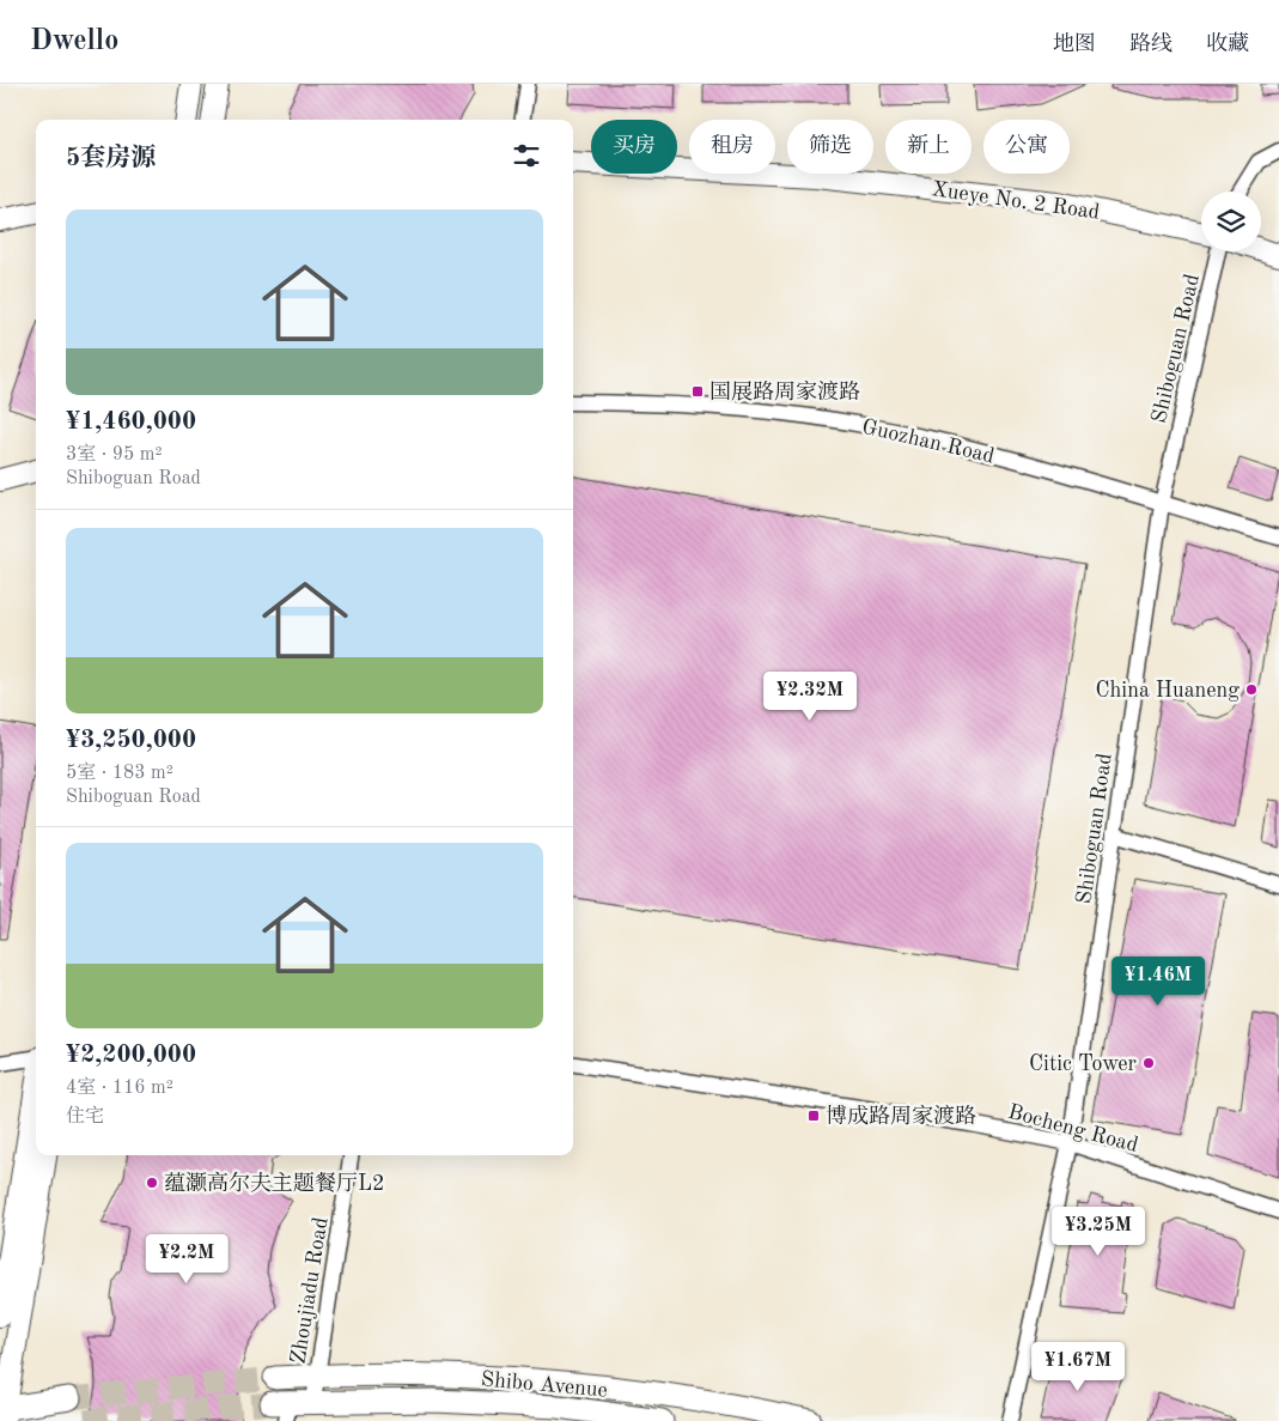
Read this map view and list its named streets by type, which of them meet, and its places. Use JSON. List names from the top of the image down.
{
  "streets": {
    "main road": ["Shibo Avenue"],
    "street": [
      "Xueye No. 2 Road",
      "Shiboguan Road",
      "Guozhan Road",
      "Bocheng Road",
      "Zhoujiadu Road"
    ]
  },
  "crossings": [
    ["Shiboguan Road", "Guozhan Road"],
    ["Shiboguan Road", "Bocheng Road"],
    ["Zhoujiadu Road", "Shibo Avenue"]
  ],
  "places": {
    "transit": ["国展路周家渡路", "博成路周家渡路"],
    "other": ["China Huaneng", "Citic Tower", "蕴灏高尔夫主题餐厅L2"]
  },
  "page": {
    "header": "Dwello",
    "nav": ["地图", "路线", "收藏"],
    "chip": [
      "买房",
      "租房",
      "筛选",
      "新上",
      "公寓"
    ],
    "heading": "5套房源",
    "list": [
      {
        "name": "¥1,460,000",
        "note": "3室 · 95 m² · Shiboguan Road"
      },
      {
        "name": "¥3,250,000",
        "note": "5室 · 183 m² · Shiboguan Road"
      },
      {
        "name": "¥2,200,000",
        "note": "4室 · 116 m² · 住宅"
      }
    ],
    "price": [
      "¥2.32M",
      "¥1.46M",
      "¥3.25M",
      "¥2.2M",
      "¥1.67M"
    ]
  }
}
